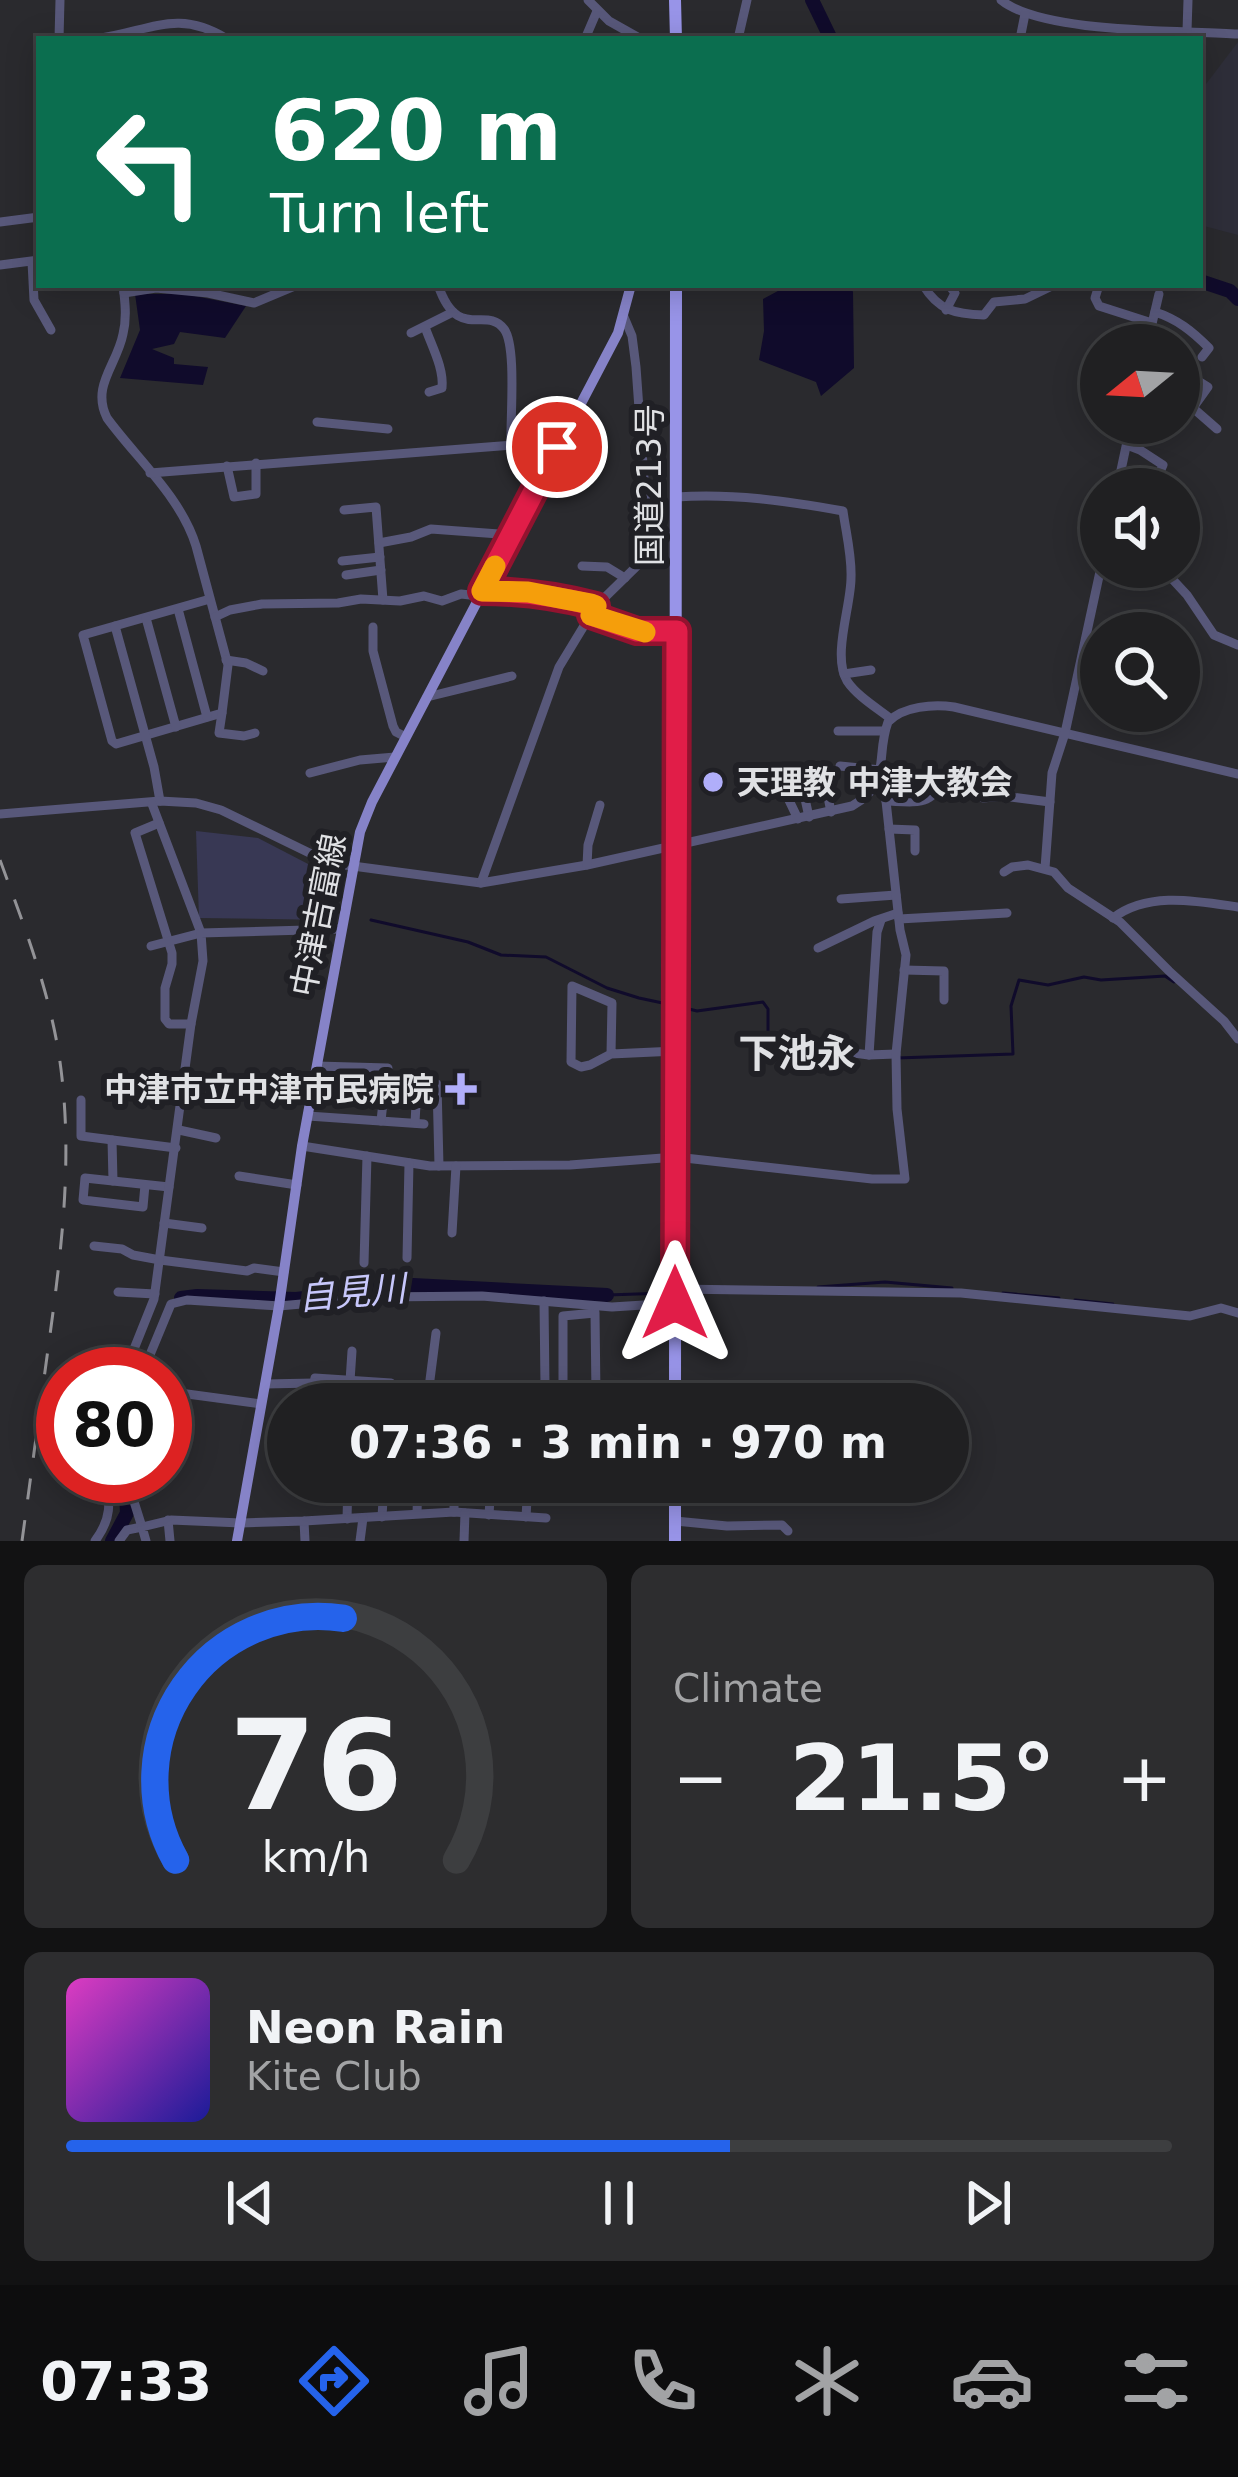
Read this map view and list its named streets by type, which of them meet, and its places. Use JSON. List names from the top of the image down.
{
  "streets": {
    "highway": ["国道213号"],
    "main road": ["中津吉富線"]
  },
  "districts": ["下池永"],
  "water": ["自見川"],
  "places": {
    "other": ["天理教 中津大教会"],
    "health": ["中津市立中津市民病院"]
  },
  "north": "left",
  "page": {
    "turn": ["620 m", "Turn left"],
    "limit": "80",
    "trip": "07:36 · 3 min · 970 m",
    "tile": "Climate",
    "heat": ["−", "21.5°", "+"],
    "song": ["Neon Rain", "Kite Club"],
    "tabs": "07:33",
    "gauge": ["76", "km/h"]
  }
}
